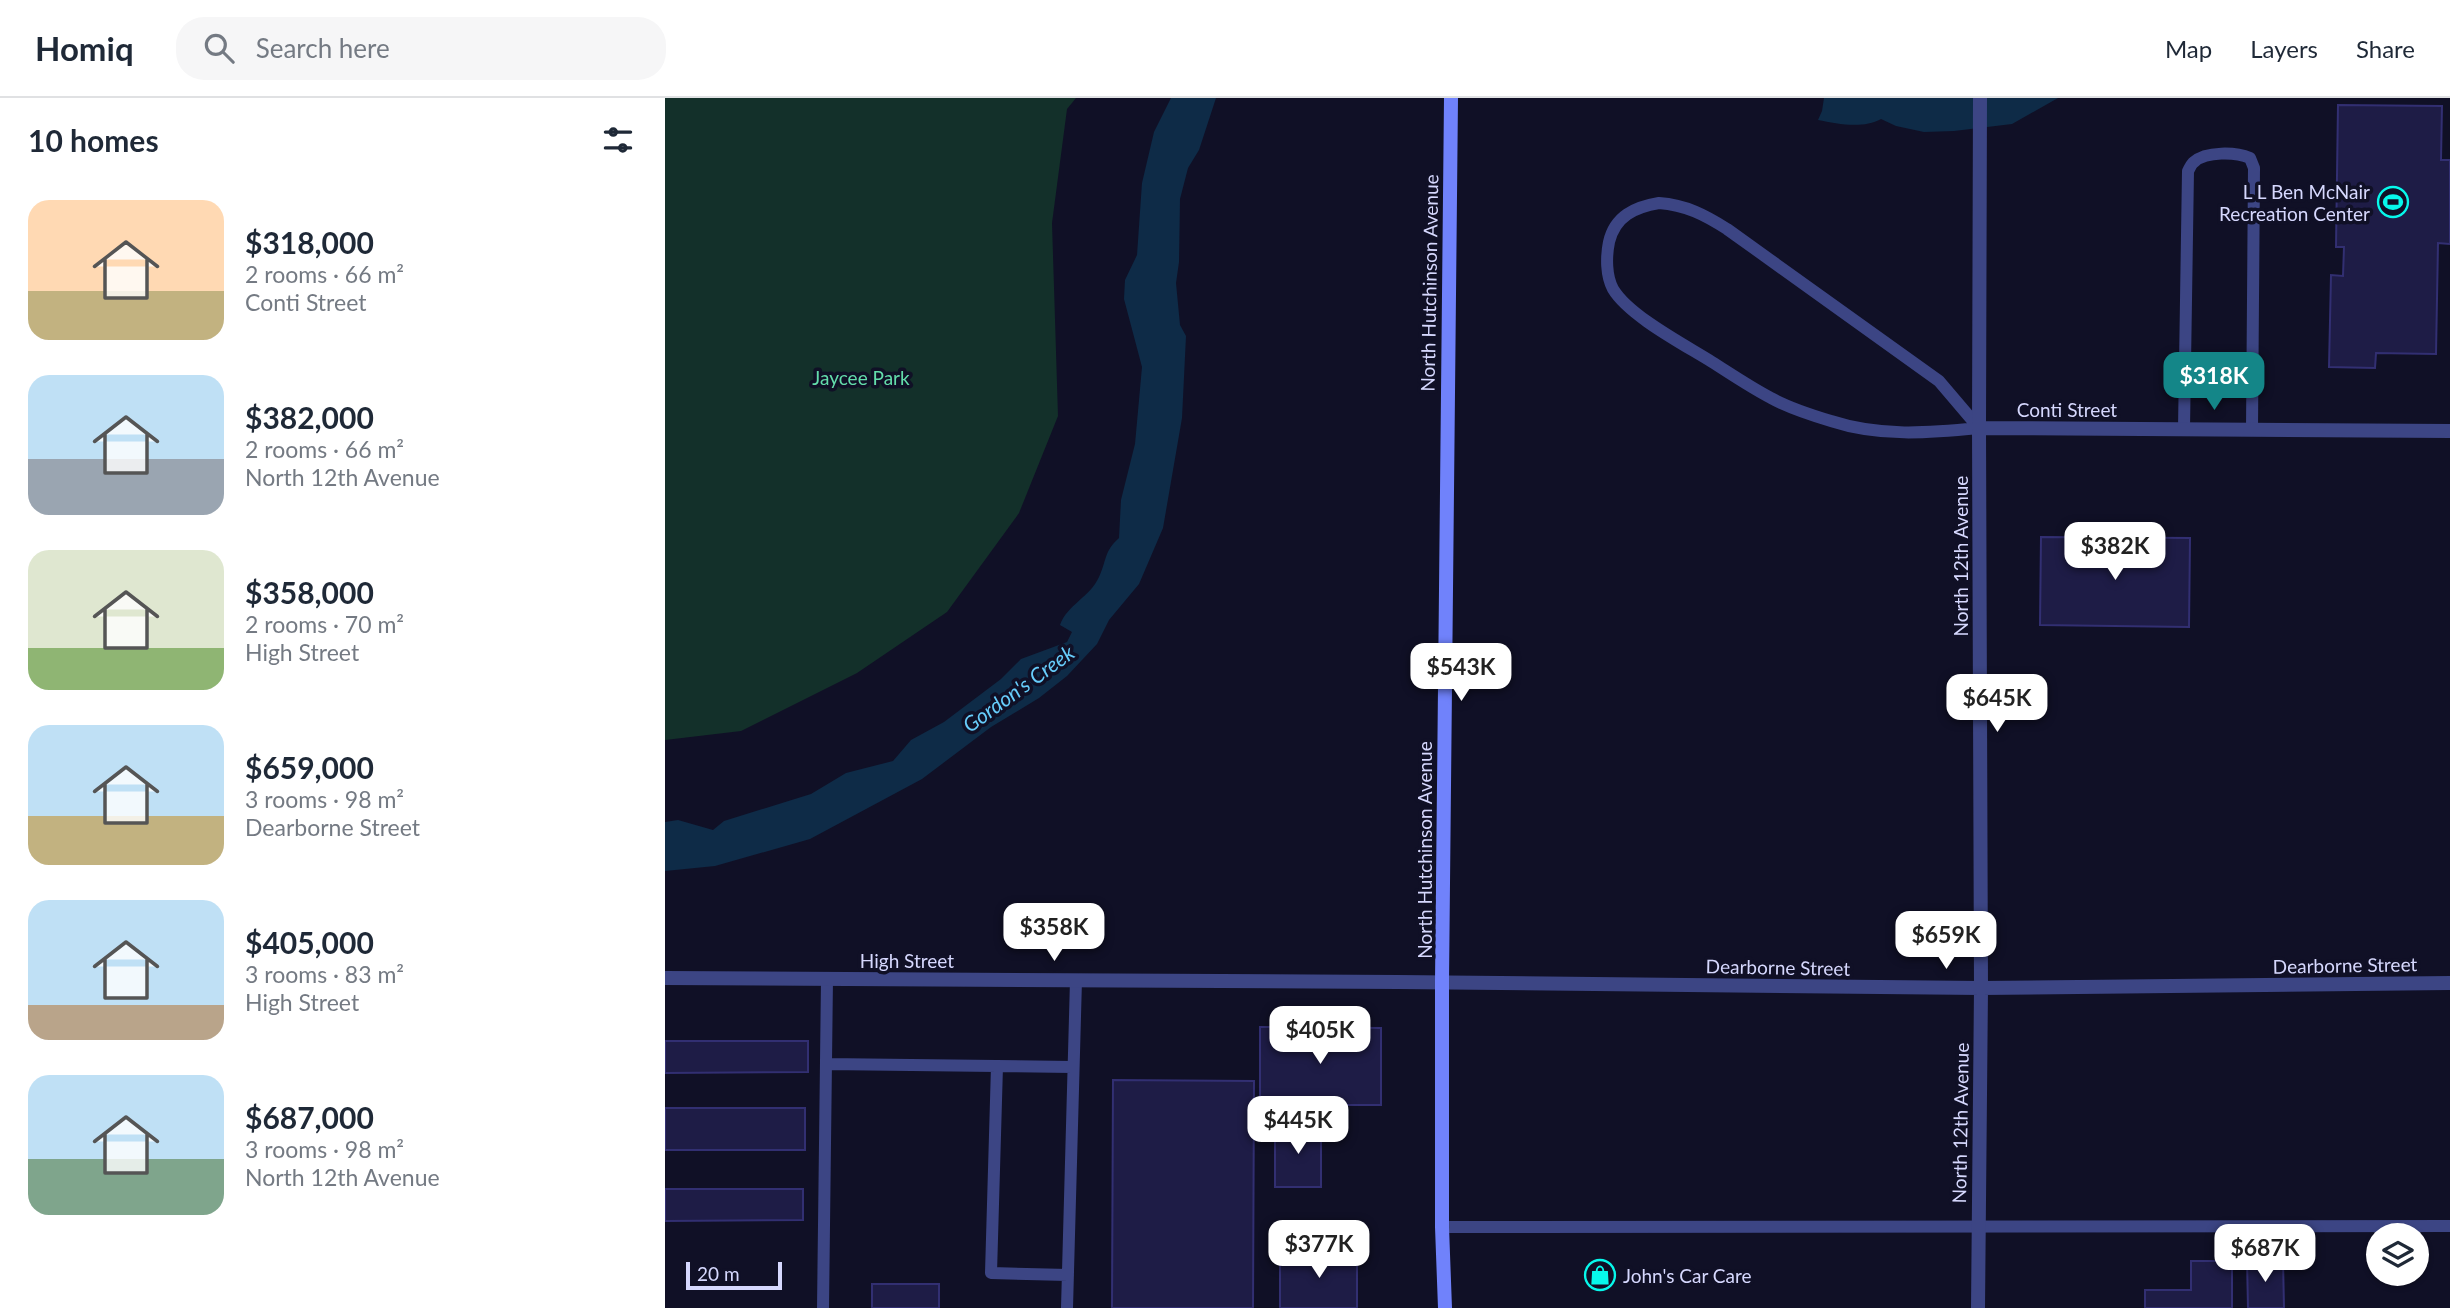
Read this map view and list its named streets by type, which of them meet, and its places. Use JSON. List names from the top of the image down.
{
  "streets": {
    "main road": ["North Hutchinson Avenue"],
    "street": [
      "Conti Street",
      "North 12th Avenue",
      "High Street",
      "Dearborne Street"
    ]
  },
  "crossings": [
    ["North Hutchinson Avenue", "High Street"],
    ["North Hutchinson Avenue", "Dearborne Street"],
    ["Conti Street", "North 12th Avenue"],
    ["North 12th Avenue", "Dearborne Street"],
    ["High Street", "Dearborne Street"]
  ],
  "water": ["Gordon's Creek"],
  "parks": ["Jaycee Park"],
  "places": {
    "sports": ["L L Ben McNair Recreation Center"],
    "shop": ["John's Car Care"]
  },
  "scale_bar": "20 m",
  "page": {
    "header": "Homiq",
    "search": "Search here",
    "nav": ["Map", "Layers", "Share"],
    "heading": "10 homes",
    "list": [
      {
        "name": "$318,000",
        "note": "2 rooms · 66 m² · Conti Street"
      },
      {
        "name": "$382,000",
        "note": "2 rooms · 66 m² · North 12th Avenue"
      },
      {
        "name": "$358,000",
        "note": "2 rooms · 70 m² · High Street"
      },
      {
        "name": "$659,000",
        "note": "3 rooms · 98 m² · Dearborne Street"
      },
      {
        "name": "$405,000",
        "note": "3 rooms · 83 m² · High Street"
      },
      {
        "name": "$687,000",
        "note": "3 rooms · 98 m² · North 12th Avenue"
      }
    ],
    "price": [
      "$318K",
      "$382K",
      "$543K",
      "$645K",
      "$358K",
      "$659K",
      "$405K",
      "$445K",
      "$377K",
      "$687K"
    ],
    "scale": "20 m"
  }
}
